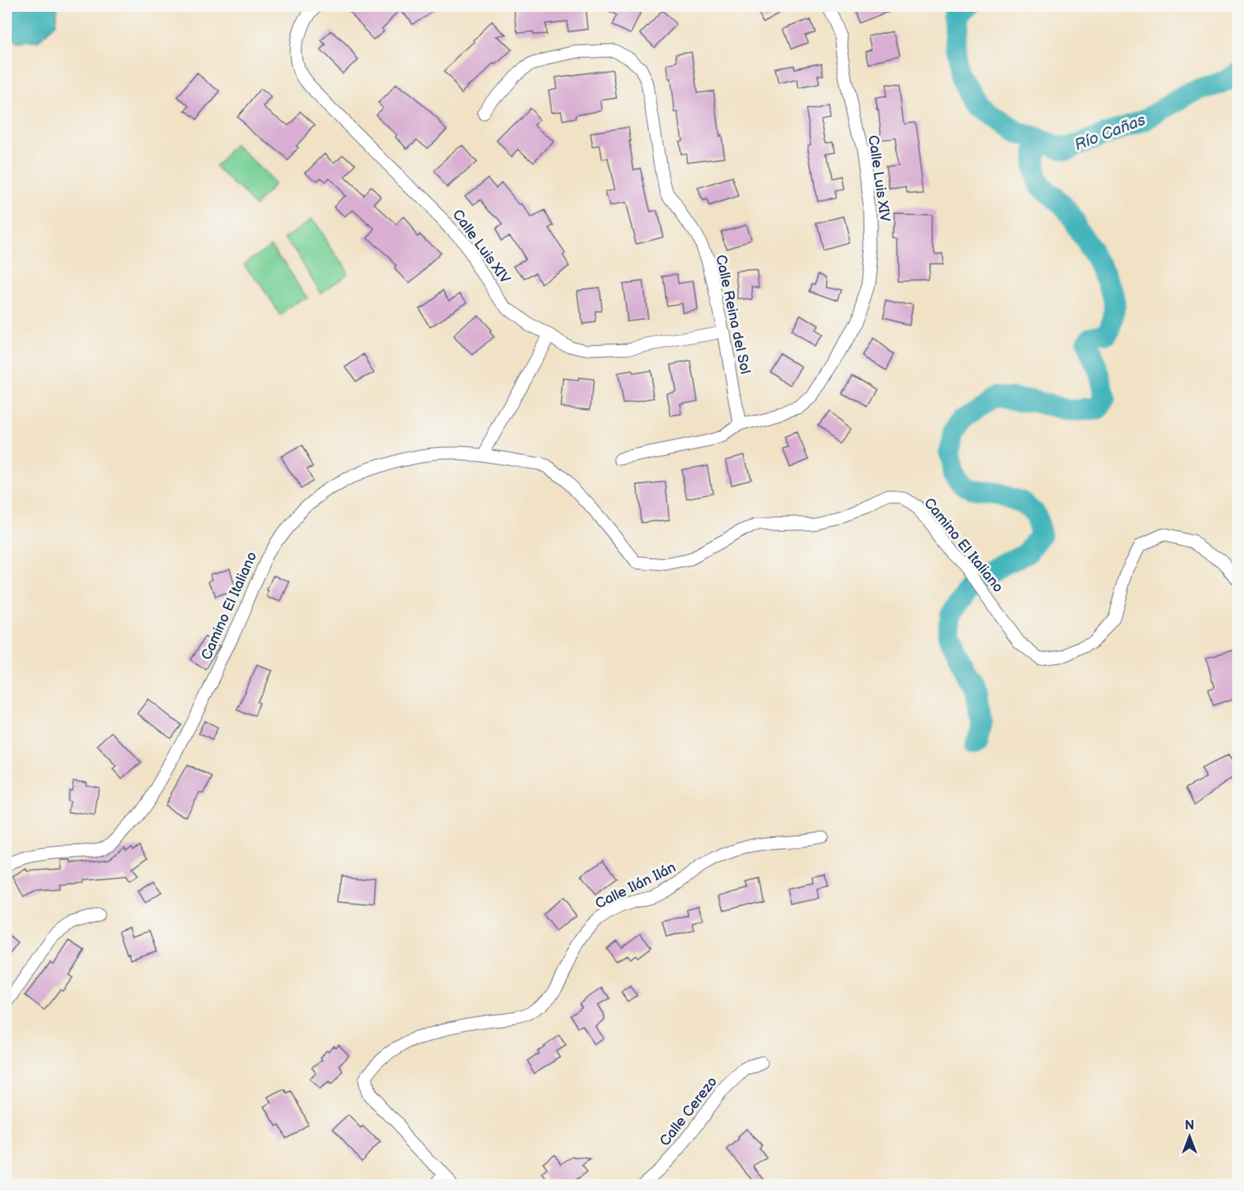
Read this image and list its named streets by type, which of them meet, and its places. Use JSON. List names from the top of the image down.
{
  "streets": {
    "street": [
      "Calle Luis XIV",
      "Calle Reina del Sol",
      "Camino El Italiano",
      "Calle Ilán Ilán",
      "Calle Cerezo"
    ]
  },
  "crossings": [
    ["Calle Luis XIV", "Calle Reina del Sol"]
  ],
  "water": ["Río Cañas"],
  "north": "top"
}
